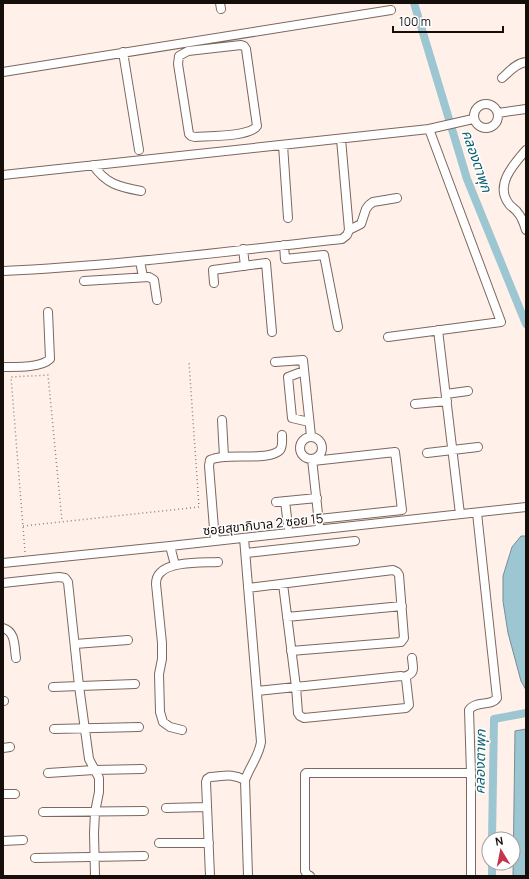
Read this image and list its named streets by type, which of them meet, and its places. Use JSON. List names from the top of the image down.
{
  "streets": {
    "street": ["ซอยสุขาภิบาล 2 ซอย 15"]
  },
  "water": ["คลองตาพุก"],
  "scale_bar": "100 m",
  "north": "top"
}
